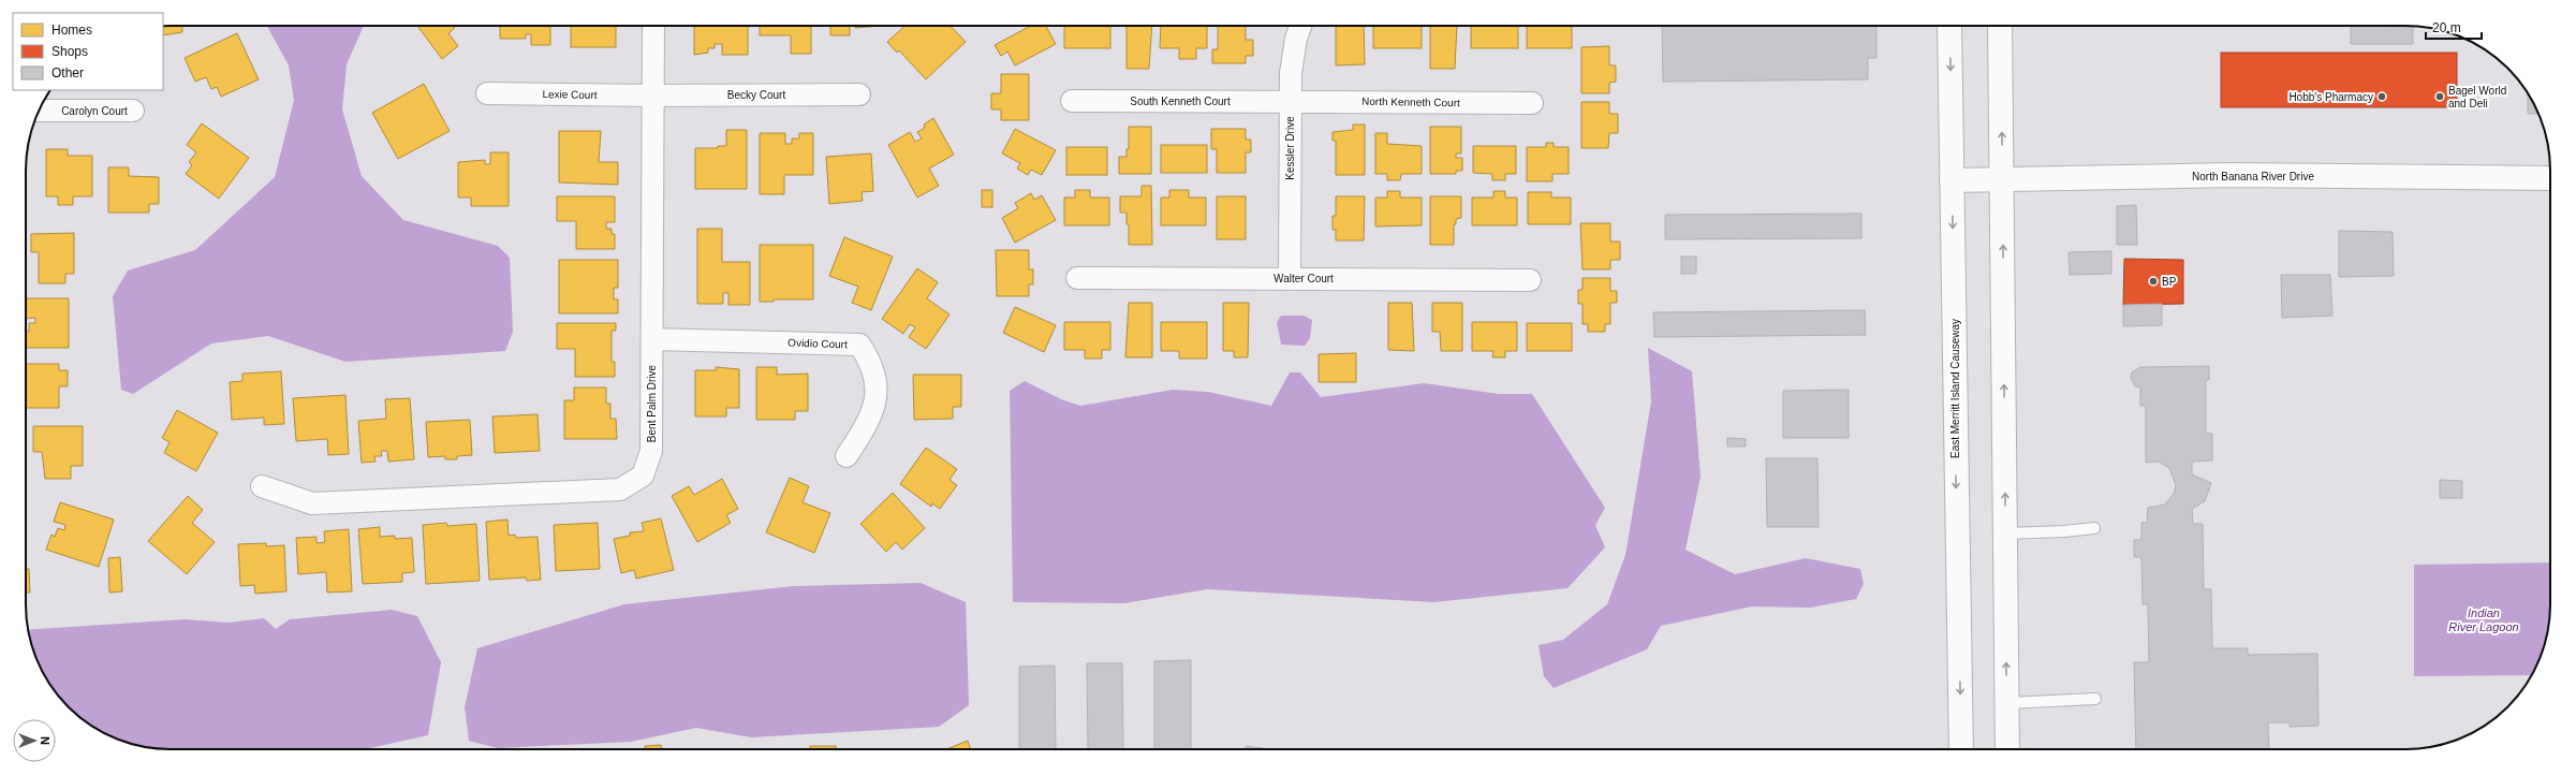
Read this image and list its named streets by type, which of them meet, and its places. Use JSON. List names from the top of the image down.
{
  "streets": {
    "main road": ["North Banana River Drive", "East Merritt Island Causeway"],
    "street": [
      "Lexie Court",
      "Becky Court",
      "South Kenneth Court",
      "North Kenneth Court",
      "Carolyn Court",
      "Kessler Drive",
      "Walter Court",
      "Ovidio Court",
      "Bent Palm Drive"
    ]
  },
  "crossings": [
    ["Lexie Court", "Becky Court"],
    ["Lexie Court", "Bent Palm Drive"],
    ["Becky Court", "Bent Palm Drive"],
    ["South Kenneth Court", "North Kenneth Court"],
    ["South Kenneth Court", "Kessler Drive"],
    ["North Kenneth Court", "Kessler Drive"],
    ["Kessler Drive", "Walter Court"],
    ["North Banana River Drive", "East Merritt Island Causeway"],
    ["Ovidio Court", "Bent Palm Drive"]
  ],
  "water": ["Indian River Lagoon"],
  "places": ["Hobb's Pharmacy", "Bagel World and Deli", "BP"],
  "legend": ["Homes", "Shops", "Other"],
  "scale_bar": "20 m",
  "north": "right"
}
